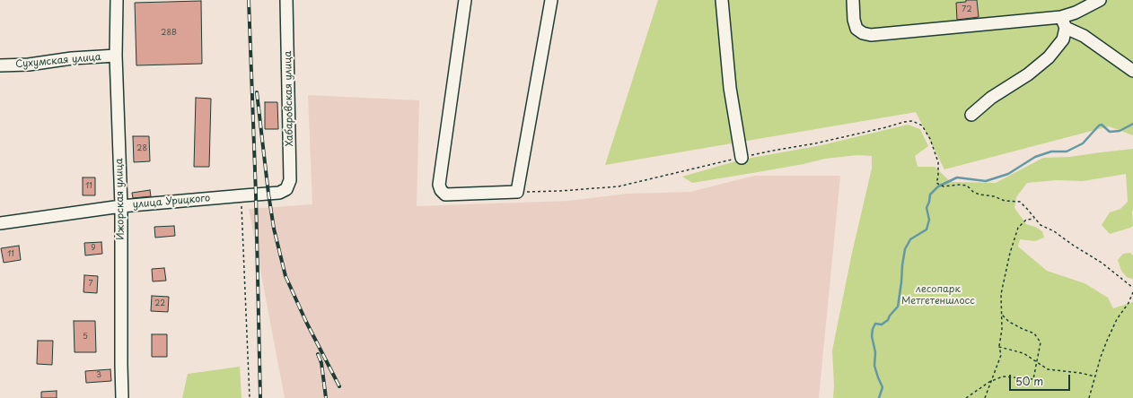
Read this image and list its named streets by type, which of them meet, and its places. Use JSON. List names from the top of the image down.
{
  "streets": {
    "street": [
      "Сухумская улица",
      "Хабаровская улица",
      "Ижорская улица",
      "улица Урицкого"
    ]
  },
  "crossings": [
    ["Сухумская улица", "Ижорская улица"],
    ["Хабаровская улица", "улица Урицкого"],
    ["Ижорская улица", "улица Урицкого"]
  ],
  "parks": ["лесопарк Метгетеншлосс"],
  "house_numbers": [
    "72",
    "28В",
    "28",
    "11",
    "9",
    "11",
    "7",
    "22",
    "5",
    "3"
  ],
  "scale_bar": "50 m"
}
